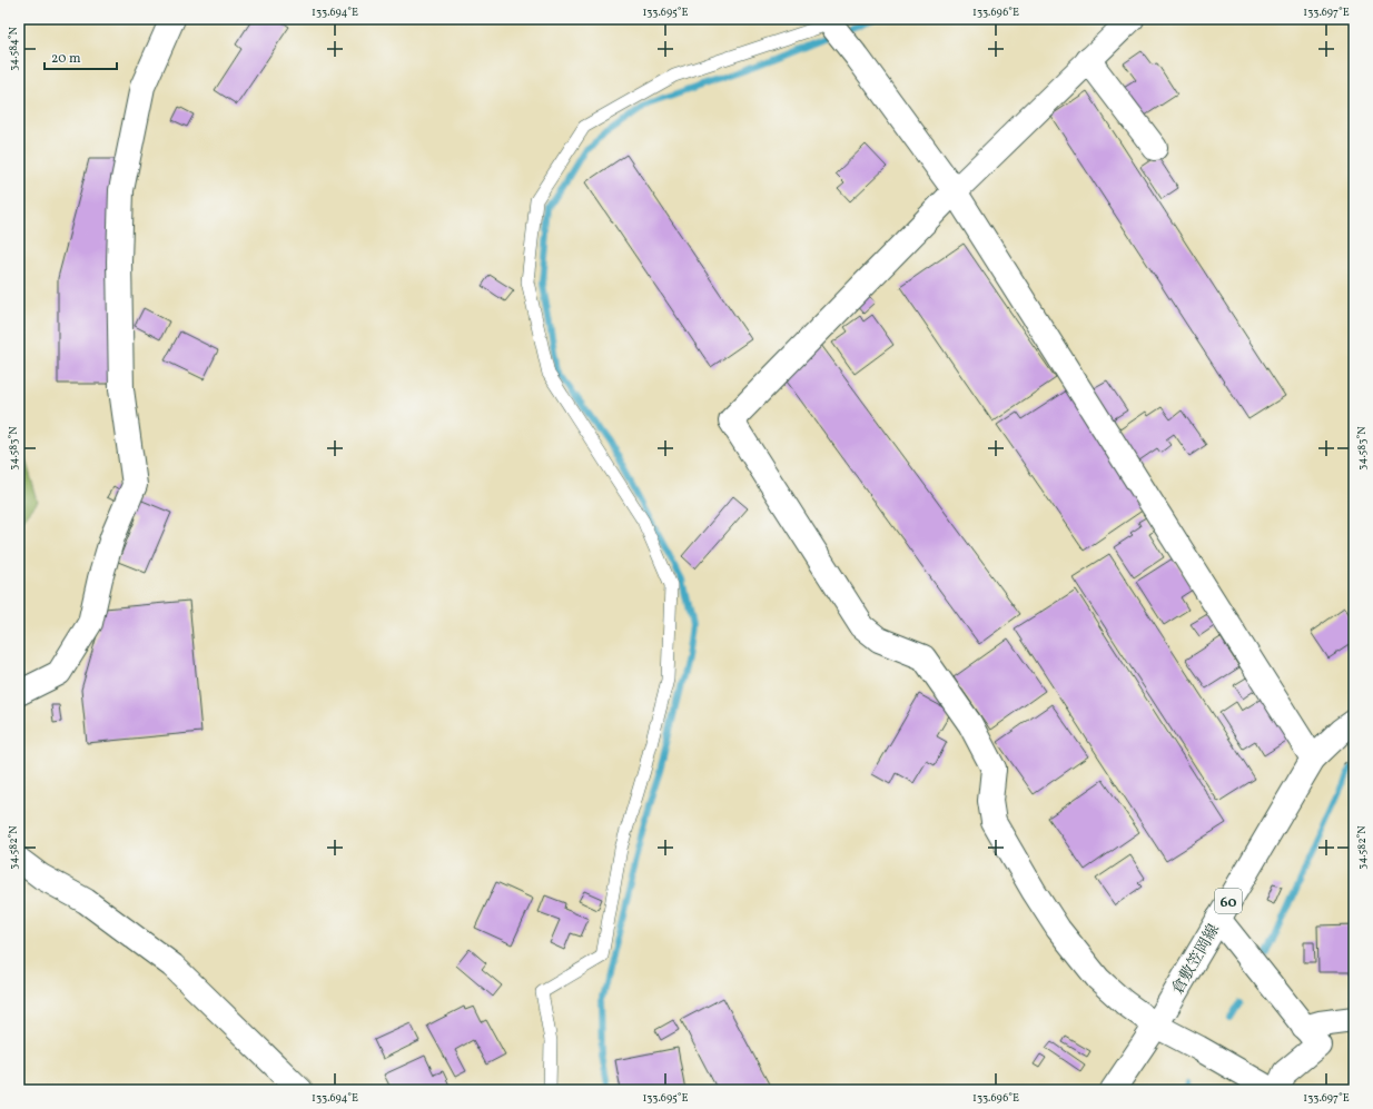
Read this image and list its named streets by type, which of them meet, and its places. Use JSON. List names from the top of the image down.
{
  "streets": {
    "street": ["60", "倉敷笠岡線"]
  },
  "scale_bar": "20 m",
  "coordinates": [
    "133.694°E",
    "133.695°E",
    "133.696°E",
    "133.697°E",
    "34.584°N",
    "34.583°N",
    "34.582°N"
  ]
}
